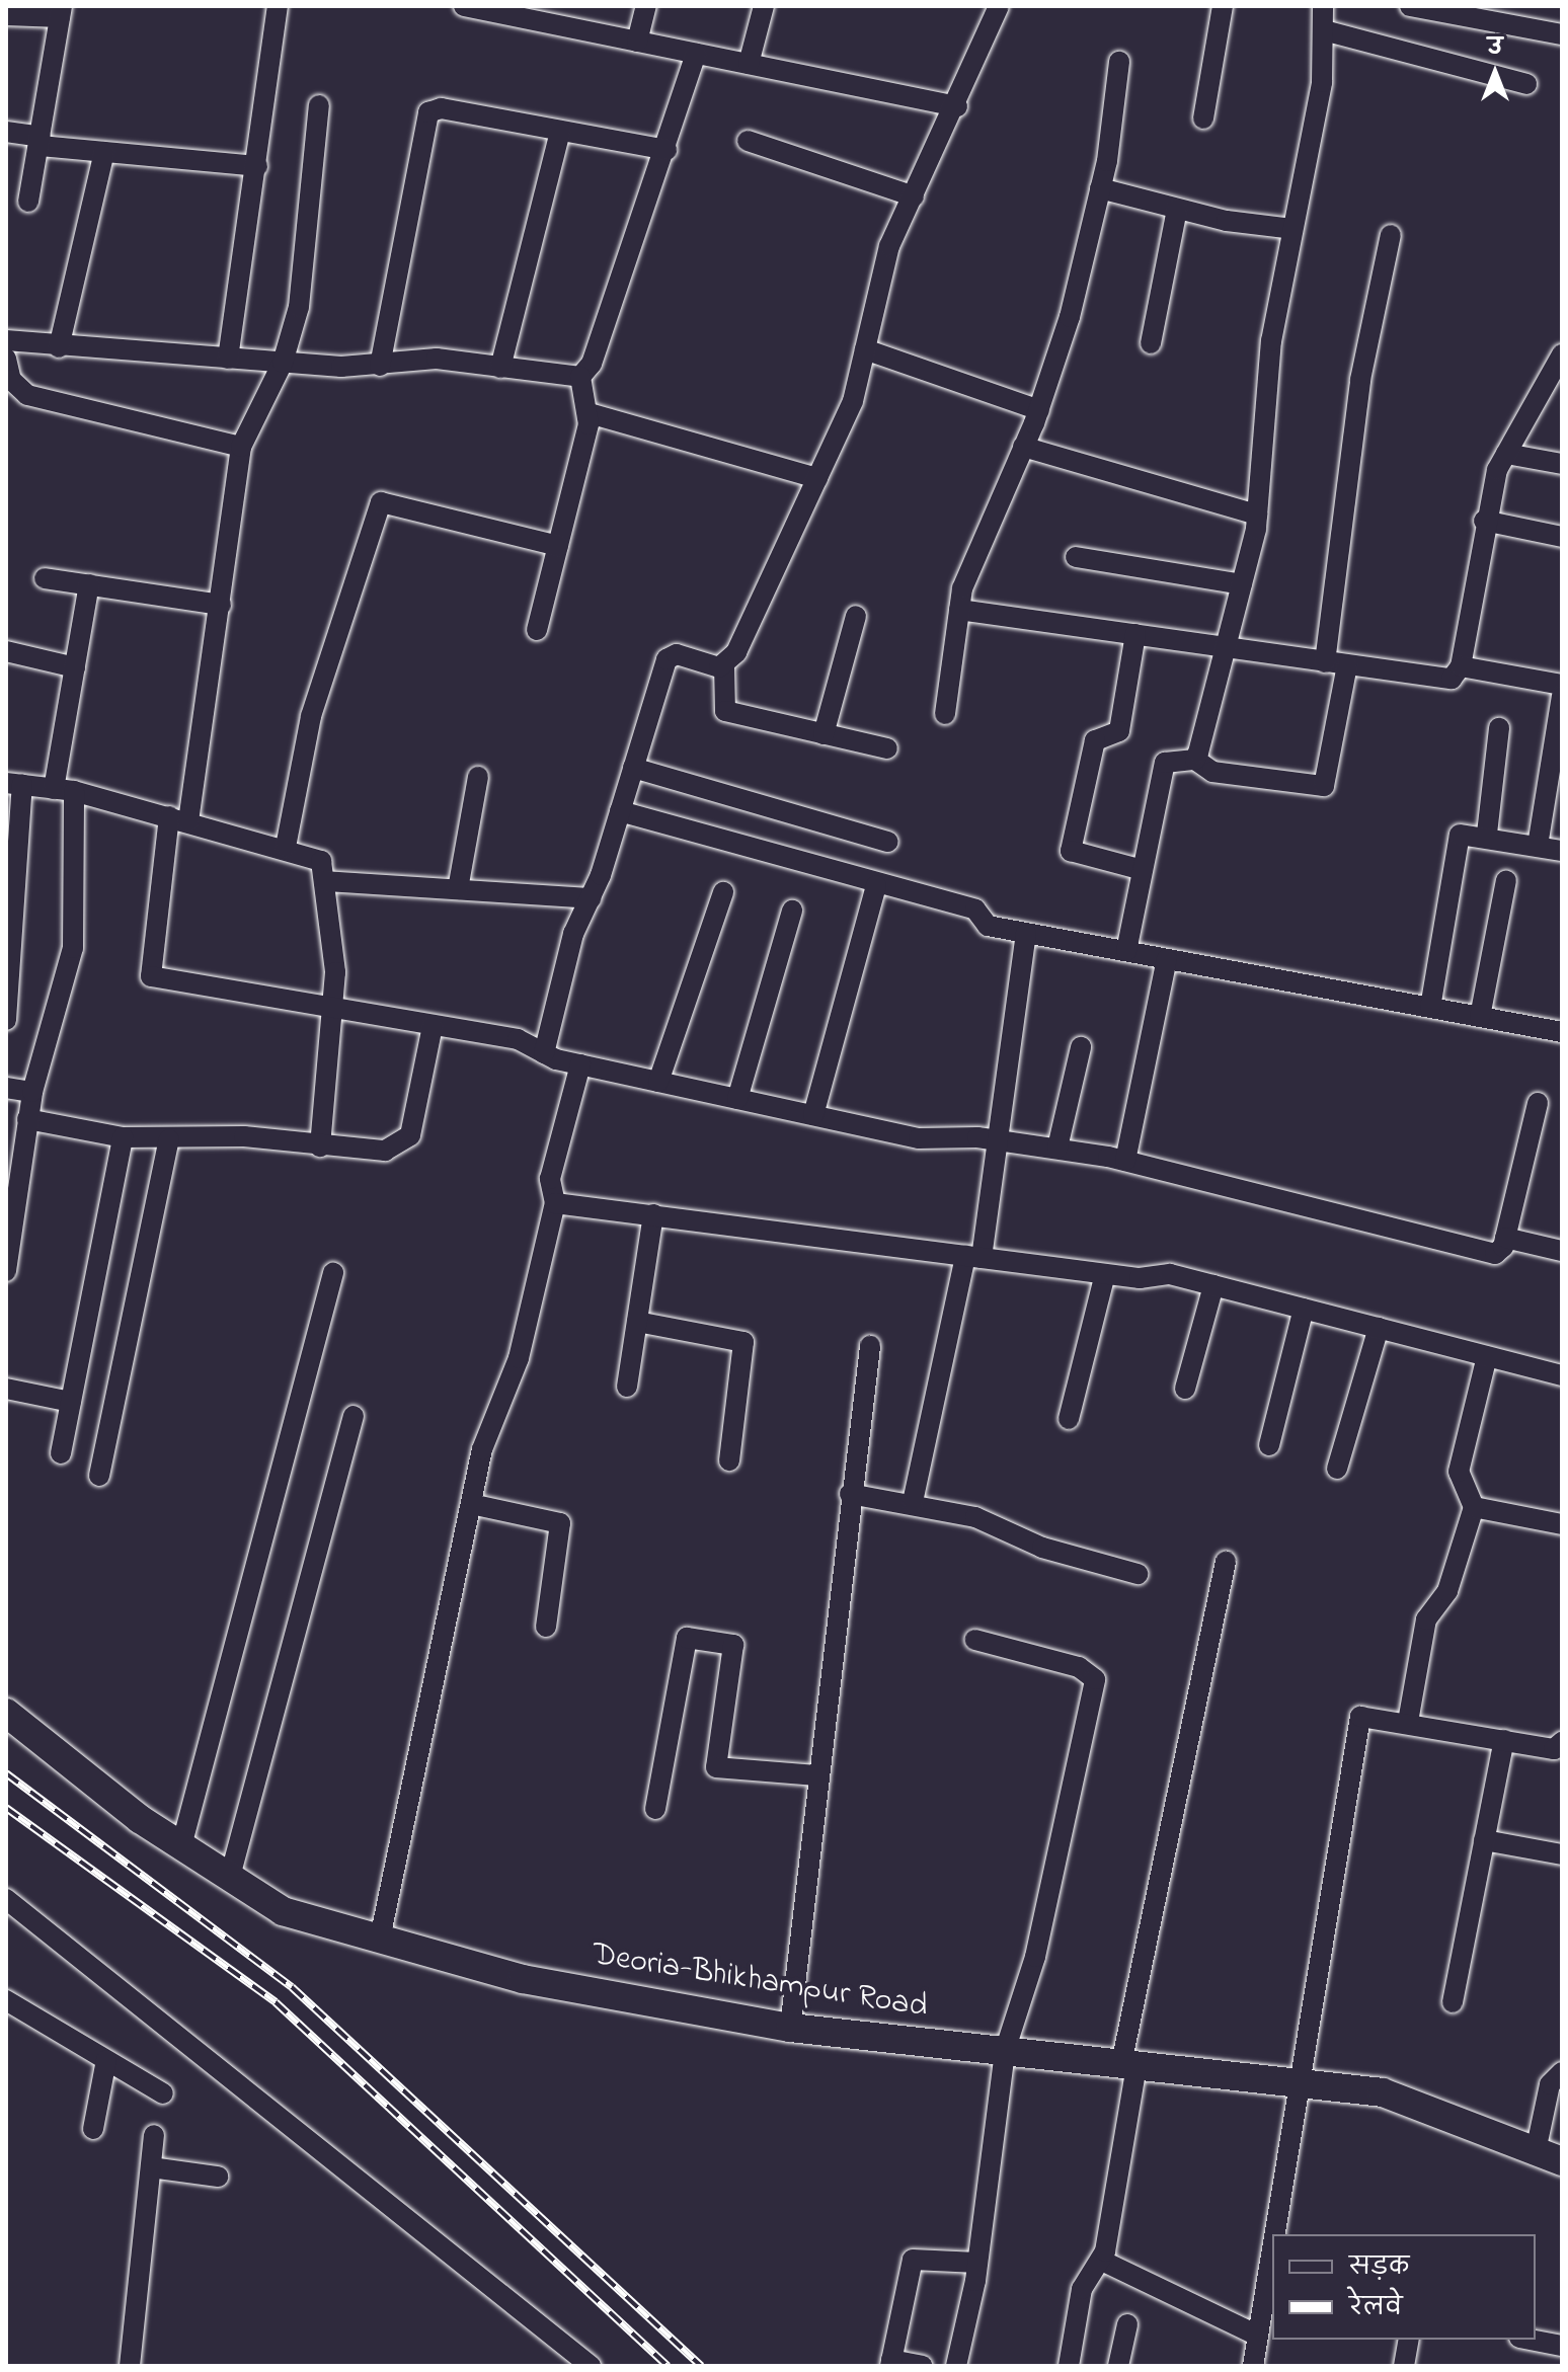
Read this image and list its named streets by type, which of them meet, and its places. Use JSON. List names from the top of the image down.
{
  "streets": {
    "main road": ["Deoria-Bhikhampur Road"]
  },
  "legend": ["सड़क", "रेलवे"],
  "north": "top"
}
